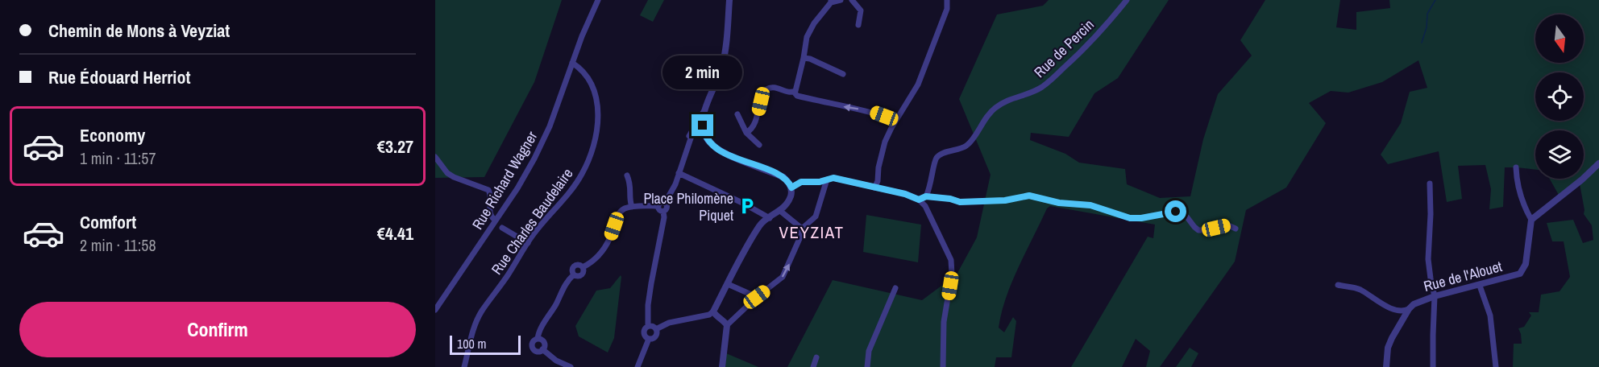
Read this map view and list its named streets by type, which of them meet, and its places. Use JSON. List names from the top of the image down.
{
  "streets": {
    "street": [
      "Rue de Percin",
      "Rue Richard Wagner",
      "Rue Charles Baudelaire",
      "Rue de l'Alouet"
    ]
  },
  "crossings": [
    ["Rue Richard Wagner", "Rue Charles Baudelaire"]
  ],
  "districts": ["VEYZIAT"],
  "places": {
    "parking": ["Place Philomène Piquet"]
  },
  "scale_bar": "100 m",
  "north": "bottom",
  "page": {
    "banner": ["Chemin de Mons à Veyziat", "Rue Édouard Herriot"],
    "bubble": "2 min",
    "list": [
      {
        "name": "Economy",
        "note": "1 min · 11:57",
        "value": "€3.27"
      },
      {
        "name": "Comfort",
        "note": "2 min · 11:58",
        "value": "€4.41"
      }
    ],
    "buttons": "Confirm",
    "scale": "100 m"
  }
}
